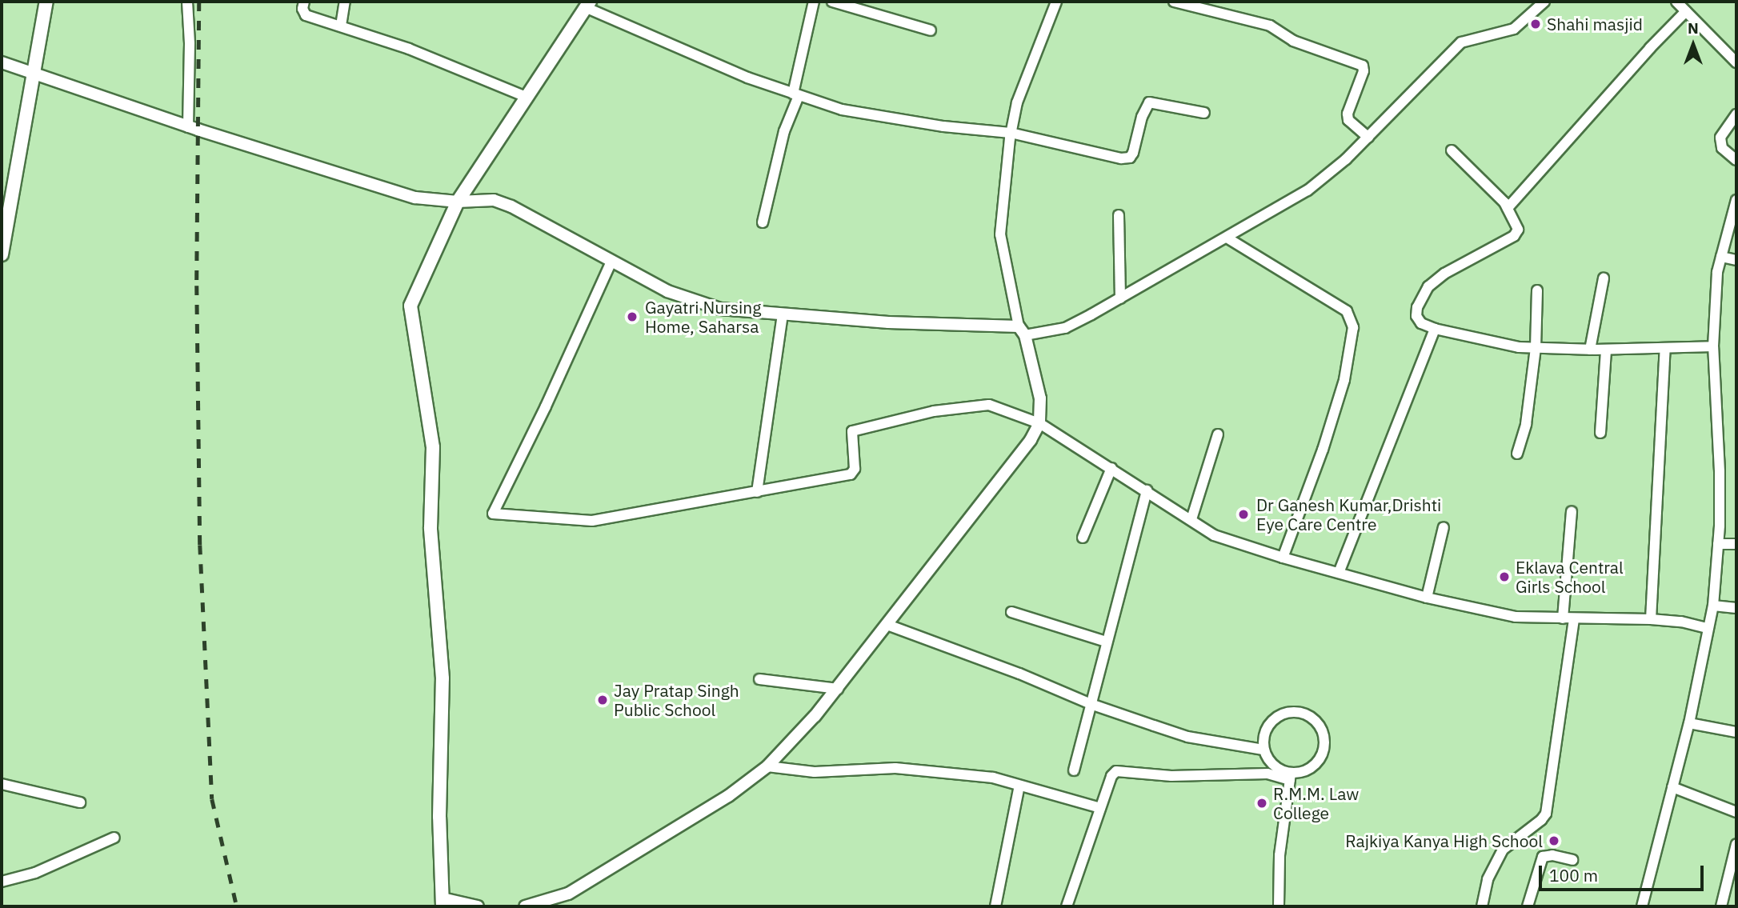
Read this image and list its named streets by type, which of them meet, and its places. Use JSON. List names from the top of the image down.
{
  "places": [
    "Shahi masjid",
    "Gayatri Nursing Home, Saharsa",
    "Dr Ganesh Kumar,Drishti Eye Care Centre",
    "Eklava Central Girls School",
    "Jay Pratap Singh Public School",
    "R.M.M. Law College",
    "Rajkiya Kanya High School"
  ],
  "scale_bar": "100 m",
  "north": "top"
}
